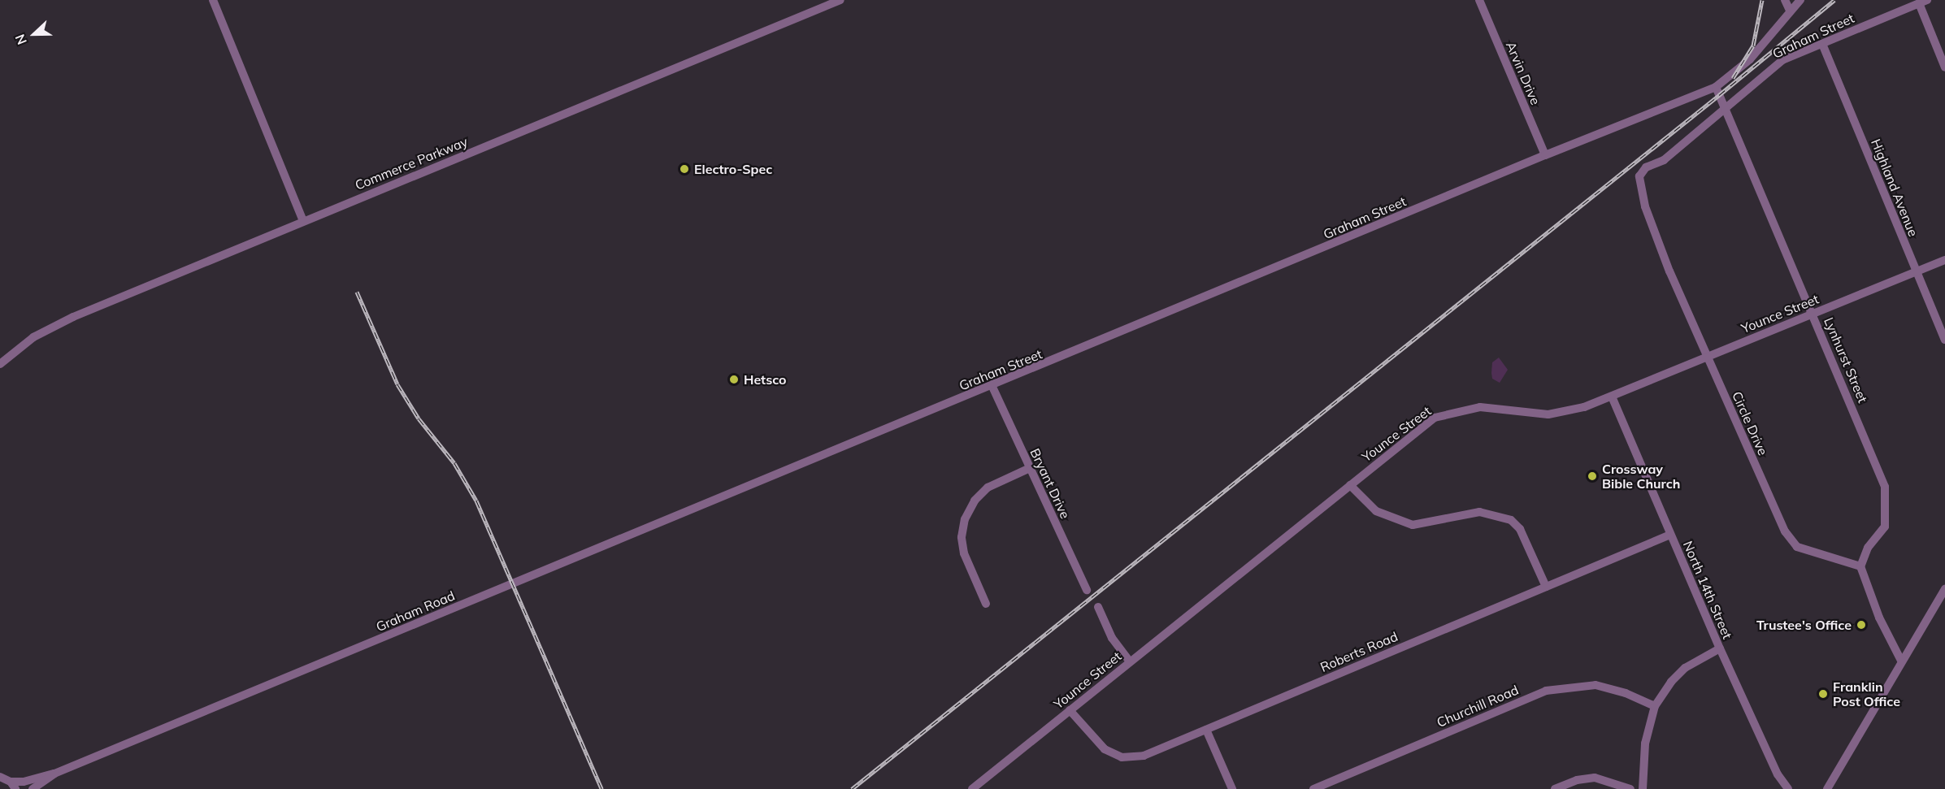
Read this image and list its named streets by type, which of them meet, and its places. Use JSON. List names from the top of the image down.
{
  "streets": {
    "street": [
      "Graham Street",
      "Arvin Drive",
      "Commerce Parkway",
      "Highland Avenue",
      "Younce Street",
      "Lynhurst Street",
      "Circle Drive",
      "Bryant Drive",
      "North 14th Street",
      "Graham Road",
      "Roberts Road",
      "Churchill Road"
    ]
  },
  "crossings": [
    ["Graham Street", "Arvin Drive"],
    ["Graham Street", "Highland Avenue"],
    ["Graham Street", "Lynhurst Street"],
    ["Graham Street", "Circle Drive"],
    ["Graham Street", "Bryant Drive"],
    ["Graham Street", "Graham Road"],
    ["Highland Avenue", "Younce Street"],
    ["Younce Street", "Lynhurst Street"],
    ["Younce Street", "Circle Drive"],
    ["Younce Street", "North 14th Street"],
    ["Younce Street", "Roberts Road"],
    ["Lynhurst Street", "Circle Drive"],
    ["North 14th Street", "Roberts Road"]
  ],
  "places": [
    "Electro-Spec",
    "Hetsco",
    "Crossway Bible Church",
    "Trustee's Office",
    "Franklin Post Office"
  ],
  "north": "left"
}
